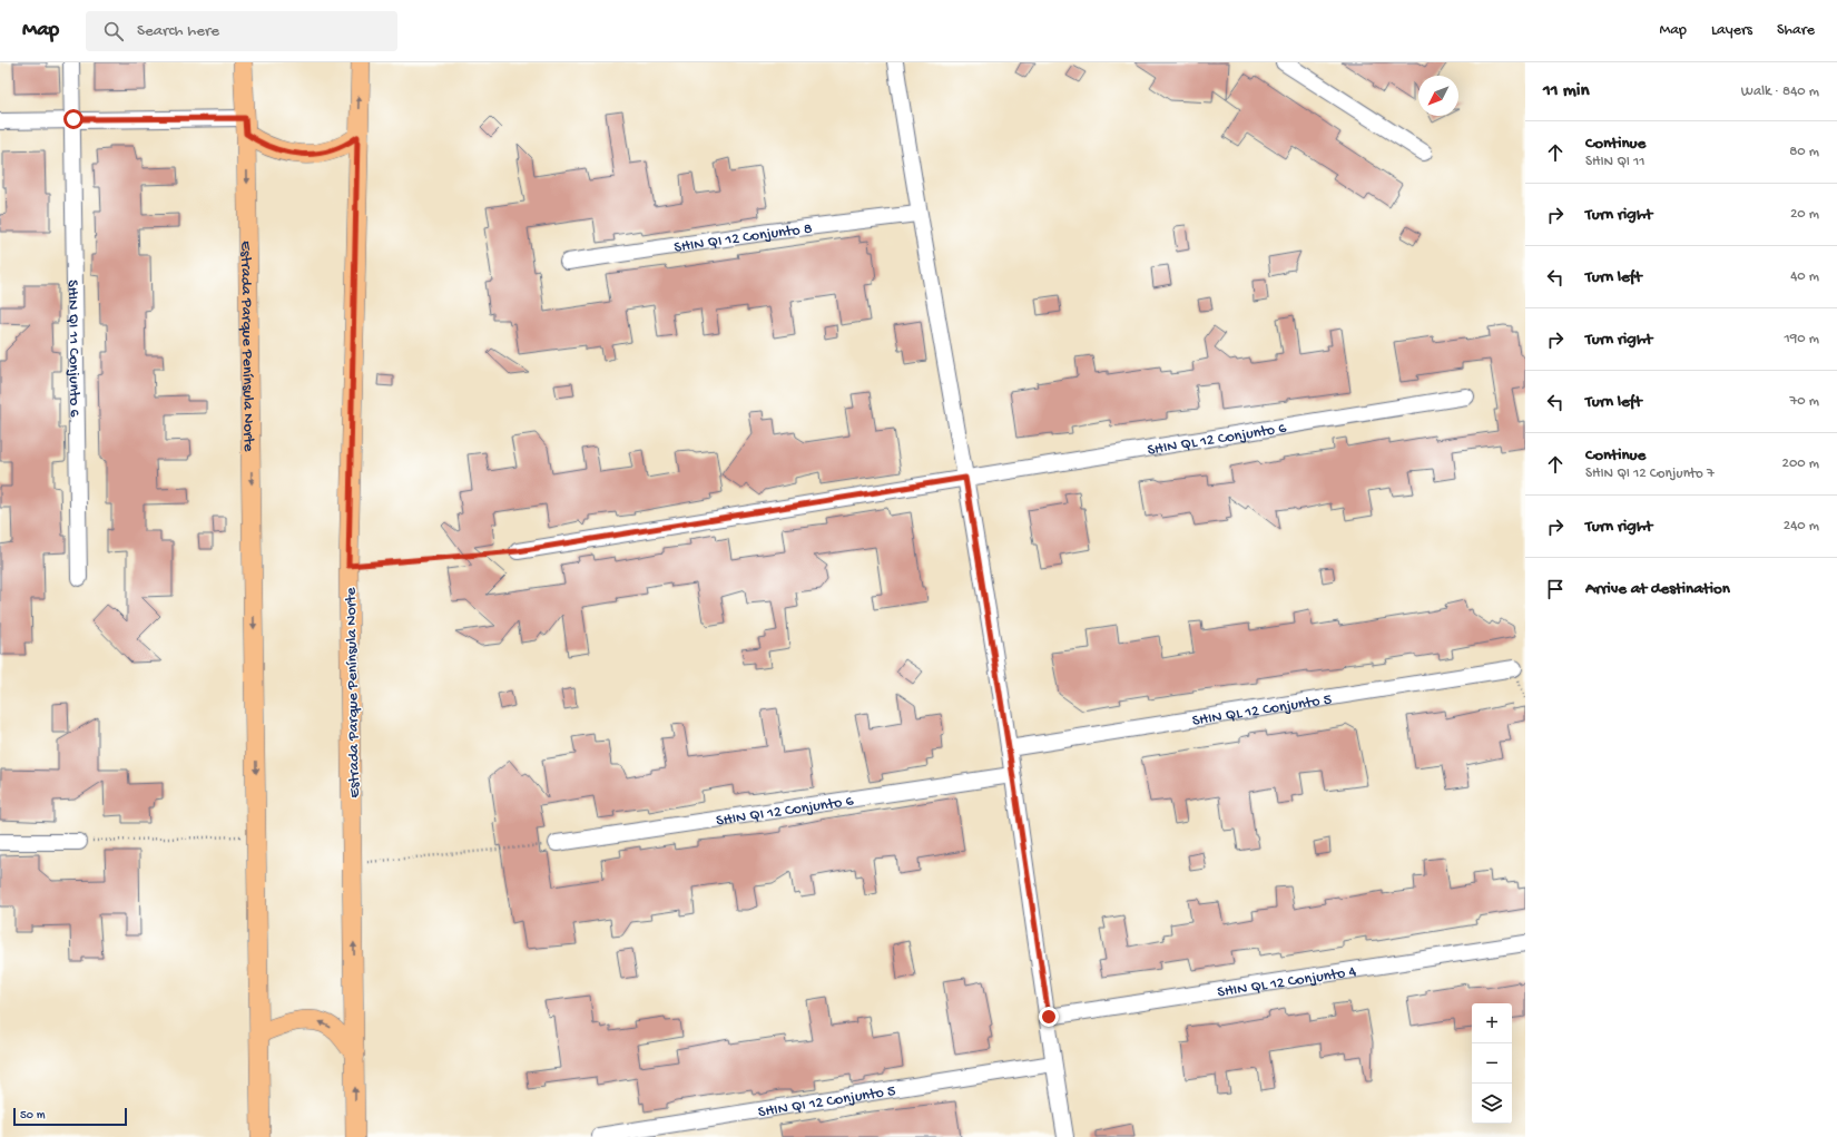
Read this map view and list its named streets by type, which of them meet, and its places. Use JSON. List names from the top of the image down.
{
  "streets": {
    "main road": ["Estrada Parque Península Norte"],
    "street": [
      "SHIN QI 12 Conjunto 8",
      "SHIN QI 11 Conjunto 6",
      "SHIN QL 12 Conjunto 6",
      "SHIN QL 12 Conjunto 5",
      "SHIN QI 12 Conjunto 6",
      "SHIN QL 12 Conjunto 4",
      "SHIN QI 12 Conjunto 5"
    ]
  },
  "scale_bar": "50 m",
  "north": "bottom left",
  "page": {
    "header": "Map",
    "search": "Search here",
    "nav": ["Map", "Layers", "Share"],
    "heading": ["11 min", "Walk · 840 m"],
    "list": [
      ["Continue", "SHIN QI 11", "80 m"],
      ["Turn right", "20 m"],
      ["Turn left", "40 m"],
      ["Turn right", "190 m"],
      ["Turn left", "70 m"],
      ["Continue", "SHIN QI 12 Conjunto 7", "200 m"],
      ["Turn right", "240 m"],
      "Arrive at destination"
    ],
    "map_buttons": ["+", "−"],
    "scale": "50 m"
  }
}
